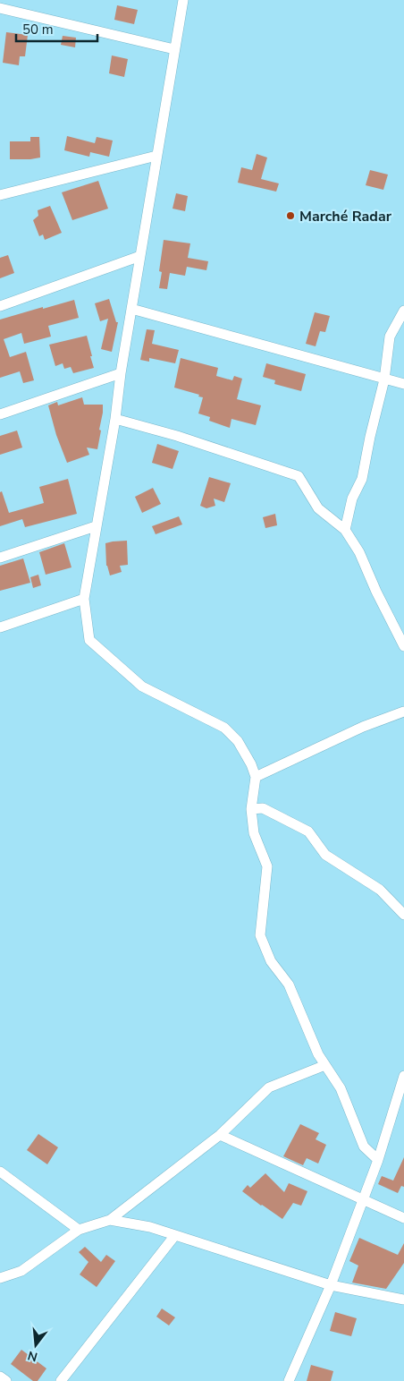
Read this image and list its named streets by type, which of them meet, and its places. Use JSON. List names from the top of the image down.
{
  "places": ["Marché Radar"],
  "scale_bar": "50 m",
  "north": "bottom"
}
